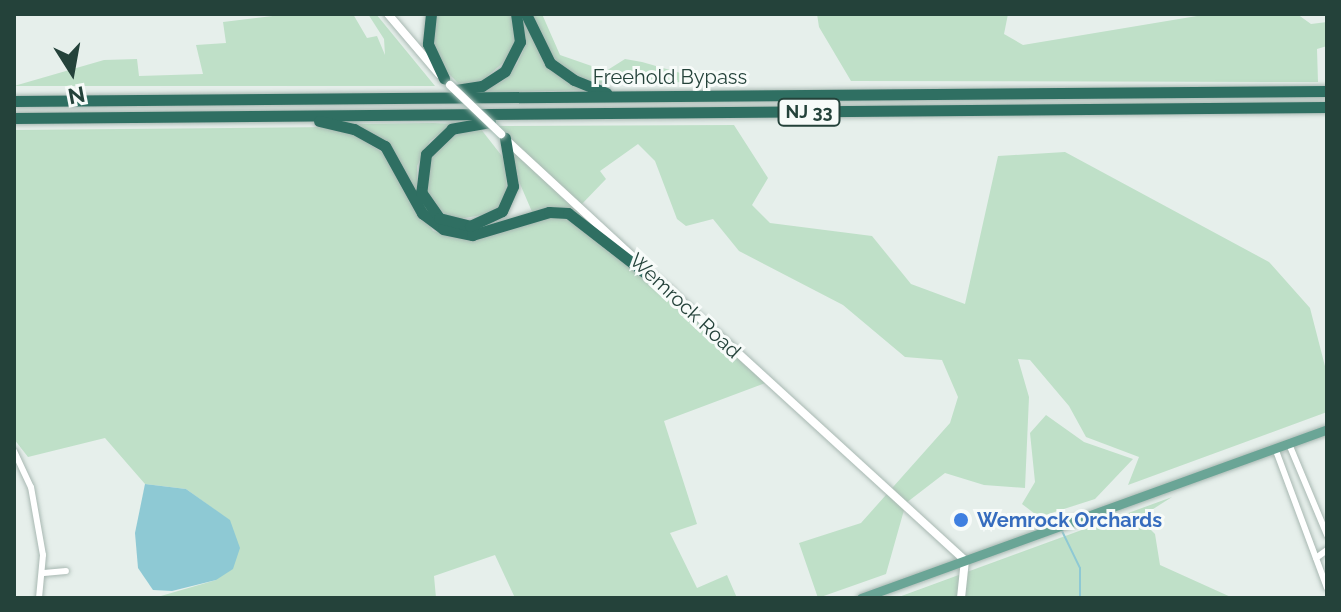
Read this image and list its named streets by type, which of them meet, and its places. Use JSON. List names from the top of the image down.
{
  "streets": {
    "highway": ["Freehold Bypass", "NJ 33"],
    "street": ["Wemrock Road"]
  },
  "places": ["Wemrock Orchards"],
  "north": "bottom"
}
